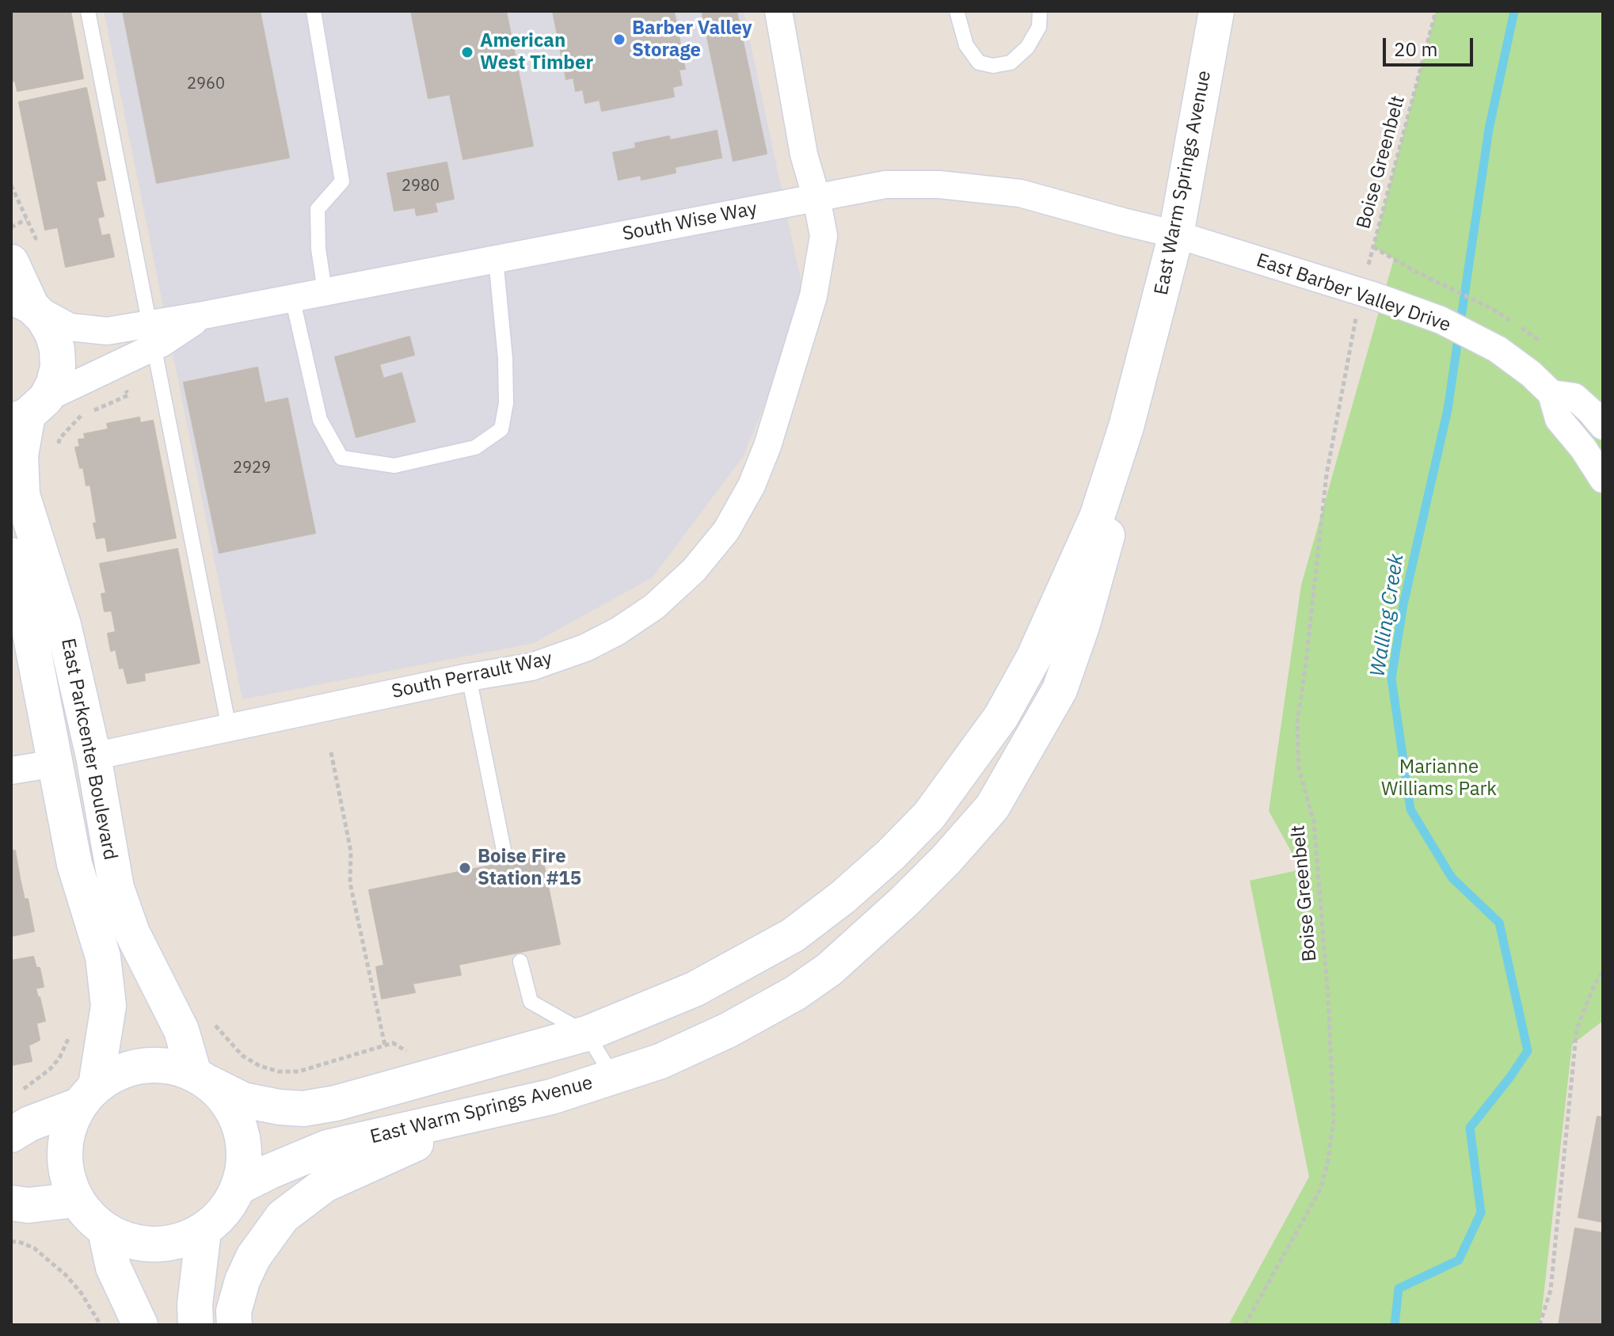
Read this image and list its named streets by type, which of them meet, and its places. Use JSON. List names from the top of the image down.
{
  "streets": {
    "street": [
      "East Warm Springs Avenue",
      "South Wise Way",
      "East Barber Valley Drive",
      "South Perrault Way",
      "East Parkcenter Boulevard"
    ],
    "path": ["Boise Greenbelt"]
  },
  "crossings": [
    ["East Warm Springs Avenue", "South Wise Way"],
    ["East Warm Springs Avenue", "East Barber Valley Drive"],
    ["East Warm Springs Avenue", "East Parkcenter Boulevard"],
    ["South Wise Way", "East Barber Valley Drive"],
    ["South Wise Way", "South Perrault Way"],
    ["South Wise Way", "East Parkcenter Boulevard"],
    ["South Perrault Way", "East Parkcenter Boulevard"]
  ],
  "water": ["Walling Creek"],
  "parks": ["Marianne Williams Park"],
  "places": ["Barber Valley Storage", "American West Timber", "Boise Fire Station #15"],
  "house_numbers": ["2960", "2980", "2929"],
  "scale_bar": "20 m"
}
